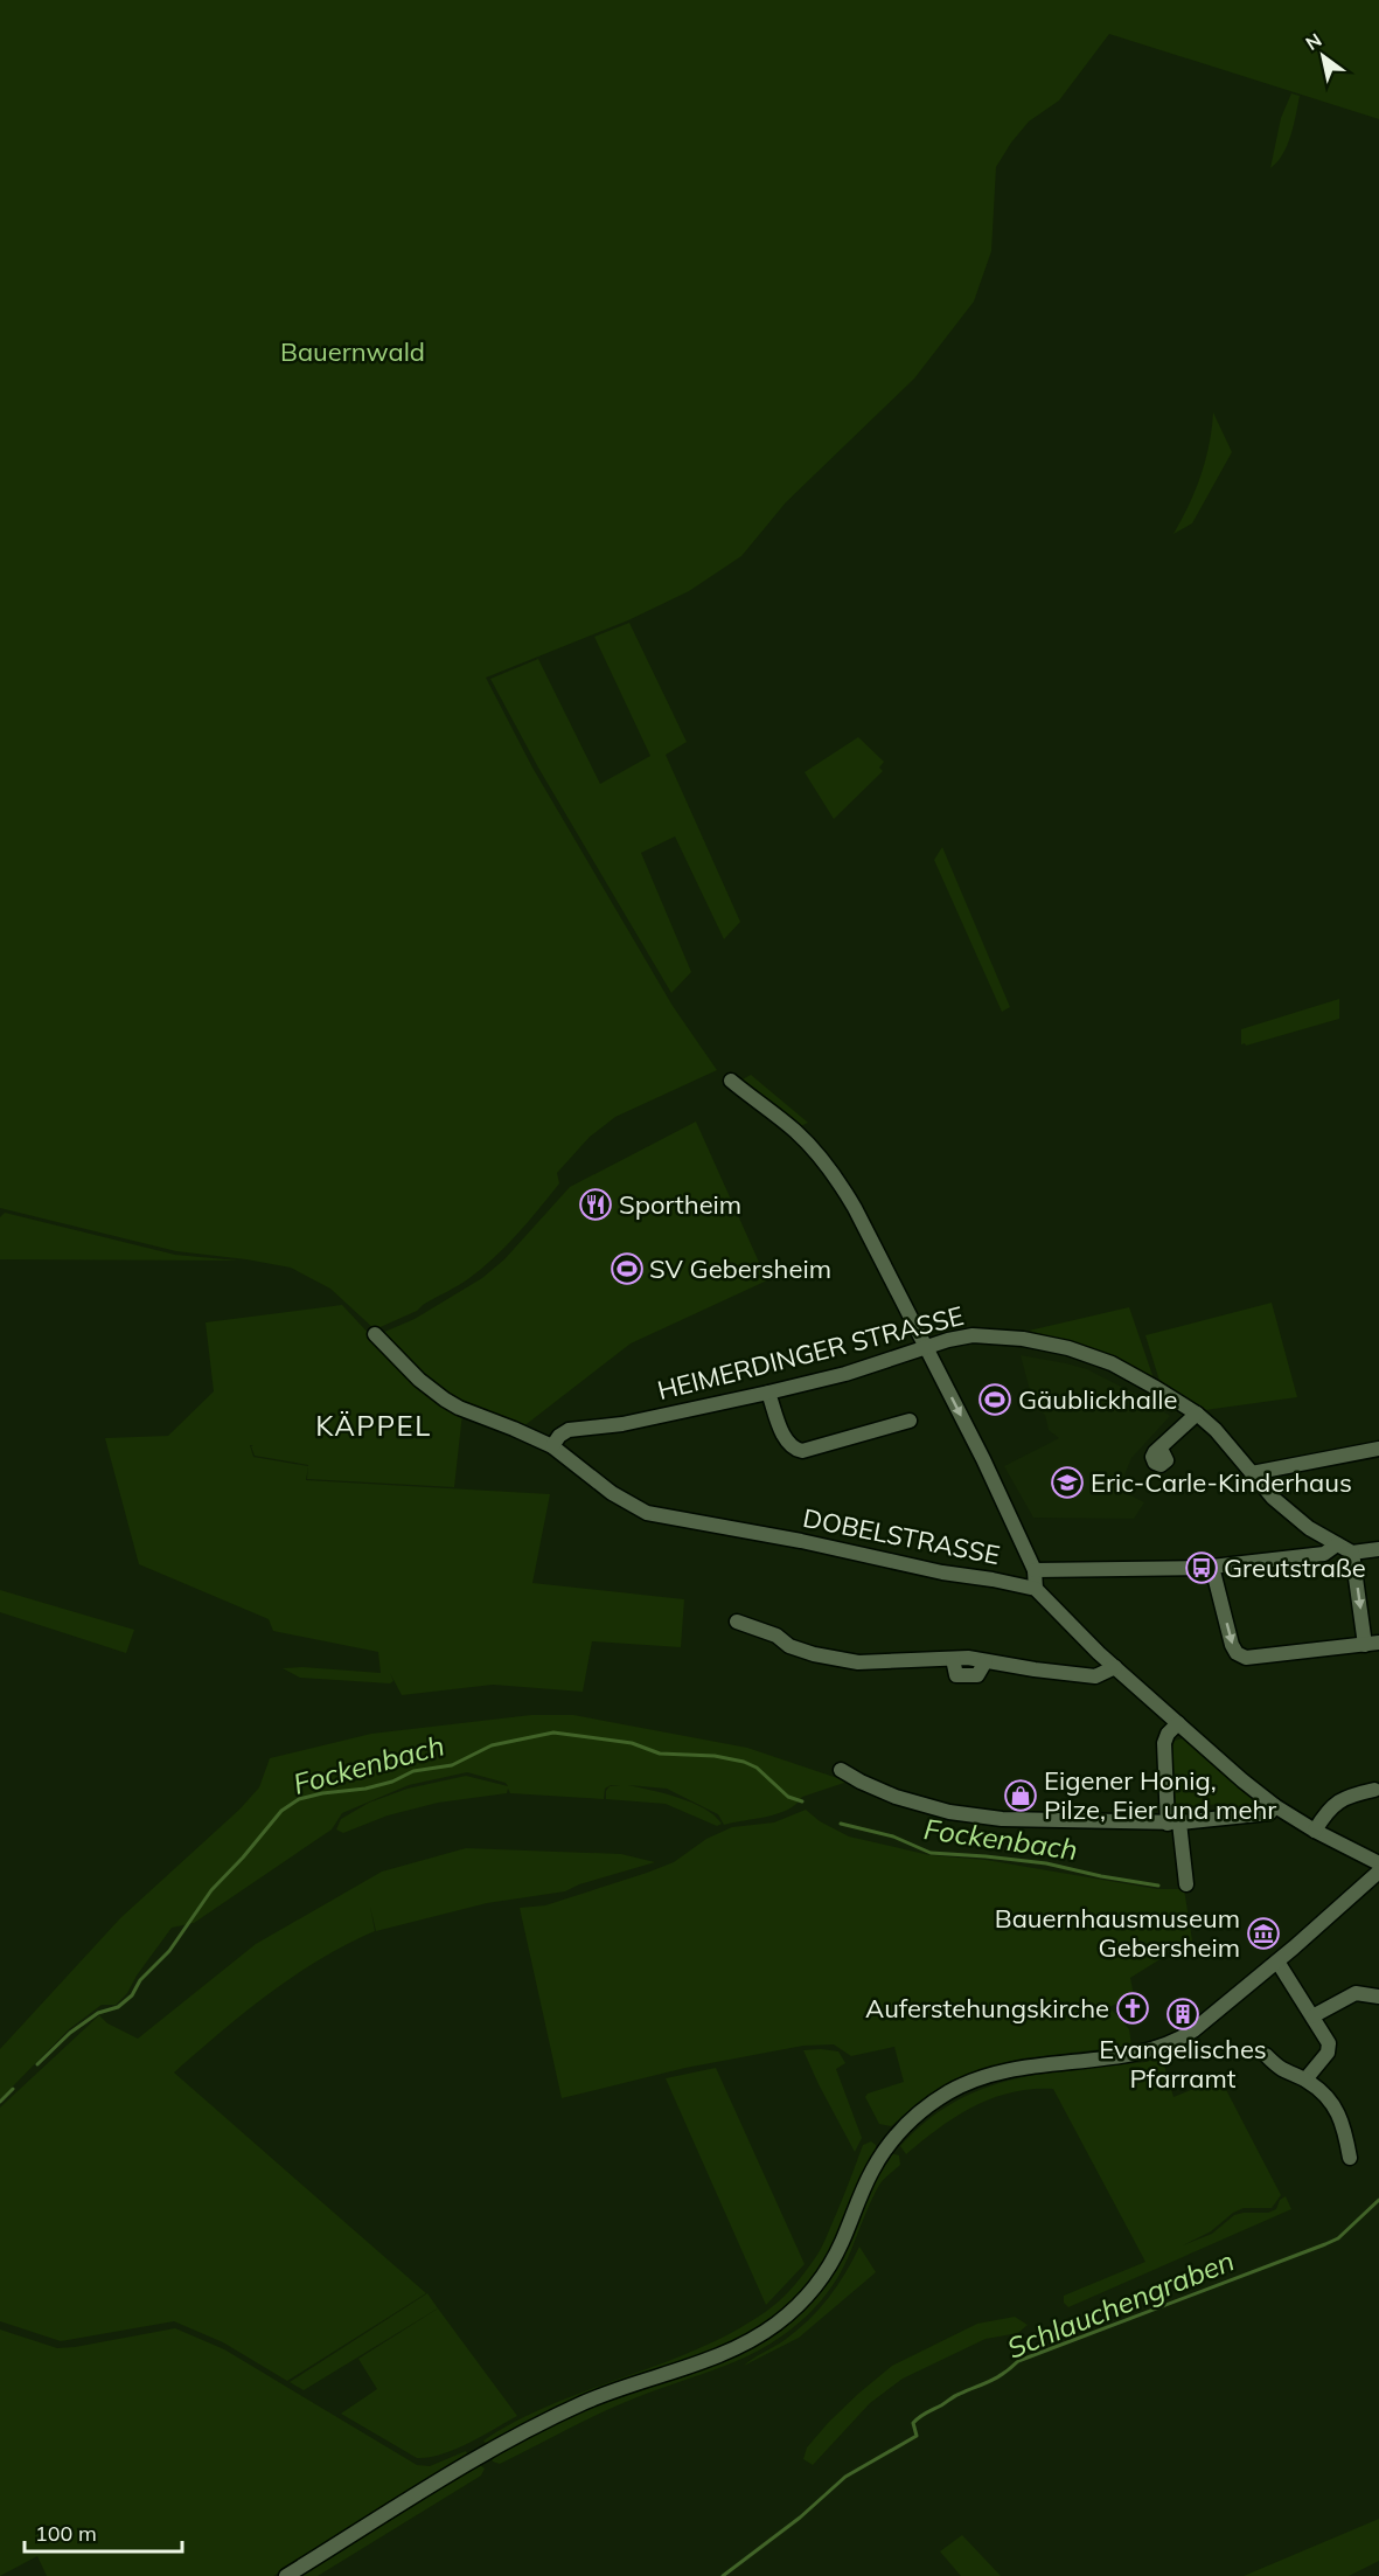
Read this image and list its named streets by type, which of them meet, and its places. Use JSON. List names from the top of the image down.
{
  "streets": {
    "street": ["HEIMERDINGER STRASSE", "DOBELSTRASSE"]
  },
  "crossings": [
    ["HEIMERDINGER STRASSE", "DOBELSTRASSE"]
  ],
  "districts": ["KÄPPEL"],
  "water": ["Fockenbach", "Schlauchengraben"],
  "parks": ["Bauernwald"],
  "places": {
    "restaurant": ["Sportheim"],
    "sports": ["SV Gebersheim", "Gäublickhalle"],
    "school or university": ["Eric-Carle-Kinderhaus"],
    "bus stop": ["Greutstraße"],
    "shop": ["Eigener Honig, Pilze, Eier und mehr"],
    "museum": ["Bauernhausmuseum Gebersheim"],
    "church": ["Auferstehungskirche"],
    "building": ["Evangelisches Pfarramt"]
  },
  "scale_bar": "100 m",
  "north": "top left"
}
